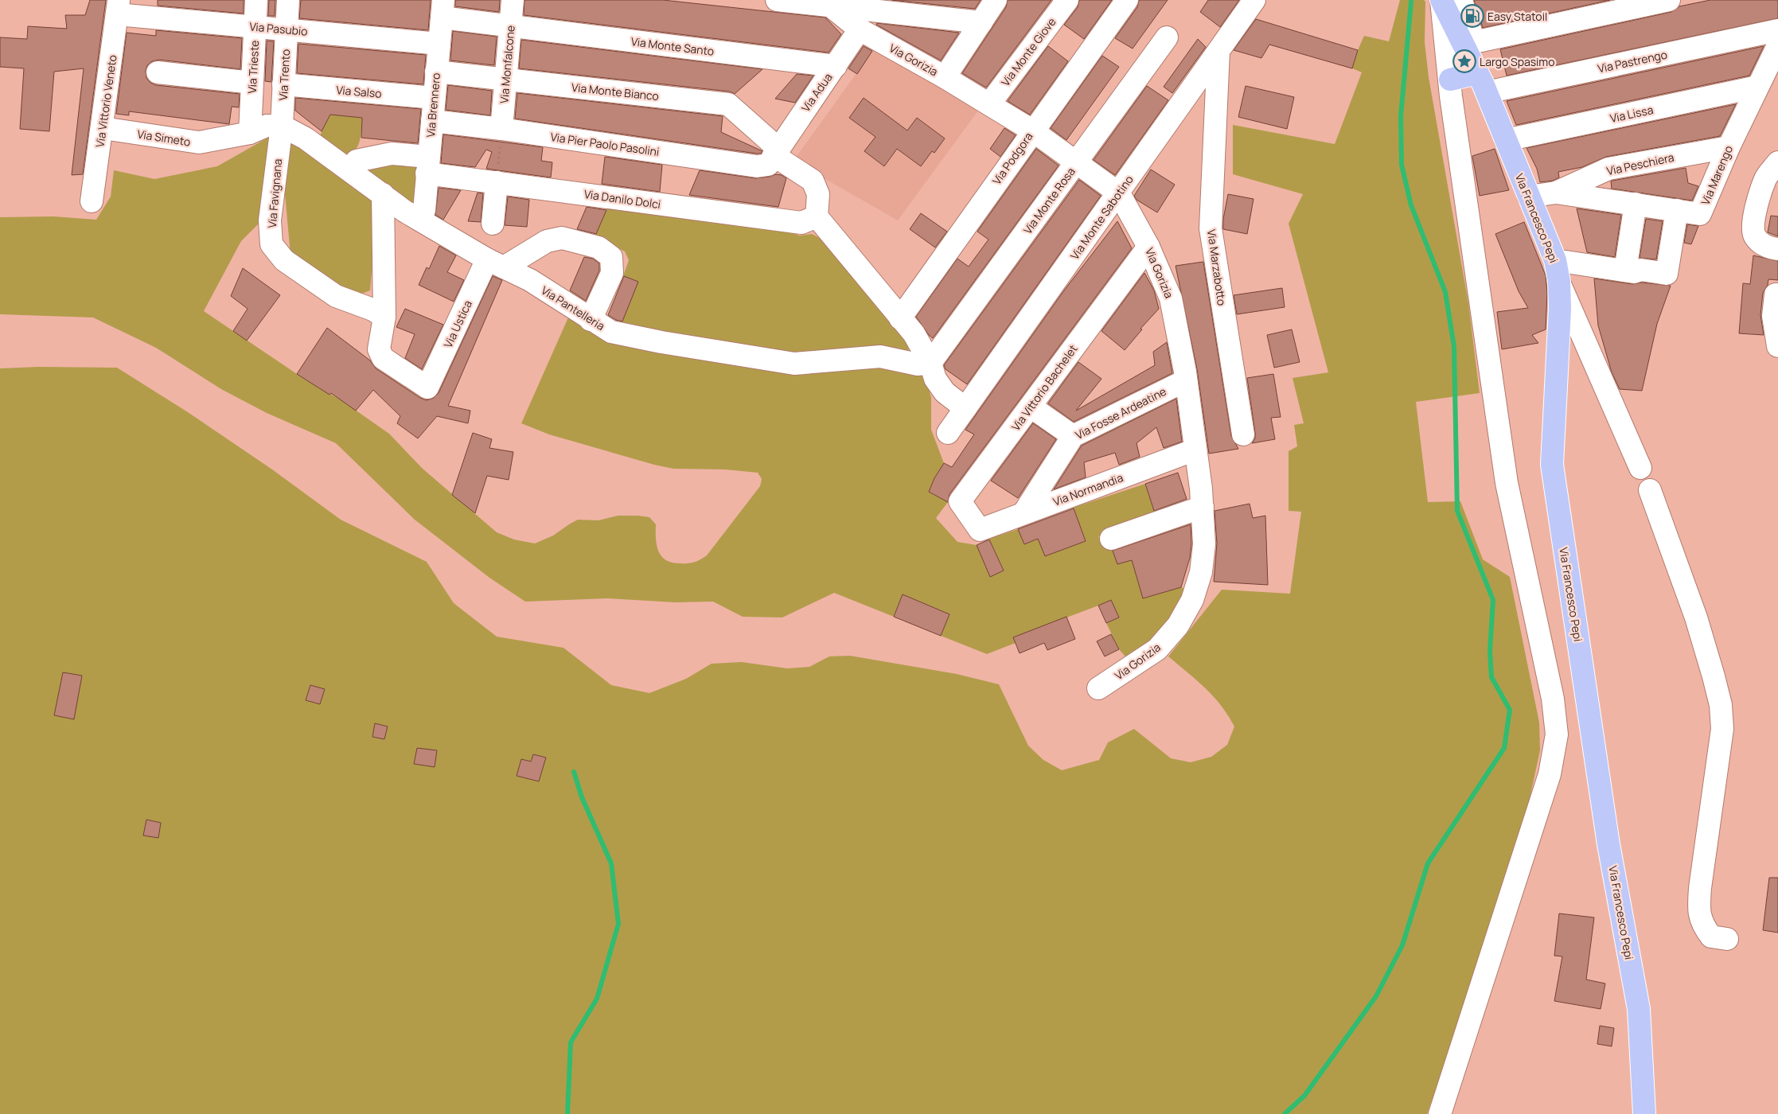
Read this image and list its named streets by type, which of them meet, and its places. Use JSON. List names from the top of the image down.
{
  "streets": {
    "main road": ["Via Francesco Pepi"],
    "street": [
      "Via Pasubio",
      "Via Monte Santo",
      "Via Monte Giove",
      "Via Gorizia",
      "Via Pastrengo",
      "Via Monfalcone",
      "Via Trieste",
      "Via Trento",
      "Via Salso",
      "Via Monte Bianco",
      "Via Adua",
      "Via Vittorio Veneto",
      "Via Brennero",
      "Via Lissa",
      "Via Simeto",
      "Via Pier Paolo Pasolini",
      "Via Podgora",
      "Via Peschiera",
      "Via Marengo",
      "Via Favignana",
      "Via Danilo Dolci",
      "Via Monte Rosa",
      "Via Monte Sabotino",
      "Via Marzabotto",
      "Via Pantelleria",
      "Via Ustica",
      "Via Vittorio Bachelet",
      "Via Fosse Ardeatine",
      "Via Normandia"
    ]
  },
  "crossings": [
    ["Via Pasubio", "Via Trieste"],
    ["Via Pasubio", "Via Trento"],
    ["Via Pasubio", "Via Vittorio Veneto"],
    ["Via Pasubio", "Via Brennero"],
    ["Via Monte Santo", "Via Monfalcone"],
    ["Via Monte Santo", "Via Adua"],
    ["Via Monte Santo", "Via Brennero"],
    ["Via Monte Giove", "Via Gorizia"],
    ["Via Gorizia", "Via Adua"],
    ["Via Gorizia", "Via Podgora"],
    ["Via Gorizia", "Via Monte Rosa"],
    ["Via Gorizia", "Via Monte Sabotino"],
    ["Via Gorizia", "Via Vittorio Bachelet"],
    ["Via Gorizia", "Via Fosse Ardeatine"],
    ["Via Gorizia", "Via Normandia"],
    ["Via Pastrengo", "Via Francesco Pepi"],
    ["Via Monfalcone", "Via Monte Bianco"],
    ["Via Monfalcone", "Via Pier Paolo Pasolini"],
    ["Via Trieste", "Via Simeto"],
    ["Via Trento", "Via Salso"],
    ["Via Trento", "Via Simeto"],
    ["Via Trento", "Via Favignana"],
    ["Via Trento", "Via Pantelleria"],
    ["Via Salso", "Via Brennero"],
    ["Via Monte Bianco", "Via Adua"],
    ["Via Monte Bianco", "Via Brennero"],
    ["Via Monte Bianco", "Via Pier Paolo Pasolini"],
    ["Via Monte Bianco", "Via Danilo Dolci"],
    ["Via Adua", "Via Pier Paolo Pasolini"],
    ["Via Vittorio Veneto", "Via Simeto"],
    ["Via Brennero", "Via Pier Paolo Pasolini"],
    ["Via Brennero", "Via Danilo Dolci"],
    ["Via Lissa", "Via Marengo"],
    ["Via Lissa", "Via Francesco Pepi"],
    ["Via Simeto", "Via Favignana"],
    ["Via Simeto", "Via Pantelleria"],
    ["Via Peschiera", "Via Marengo"],
    ["Via Marengo", "Via Francesco Pepi"],
    ["Via Favignana", "Via Pantelleria"],
    ["Via Favignana", "Via Ustica"],
    ["Via Danilo Dolci", "Via Pantelleria"],
    ["Via Monte Rosa", "Via Pantelleria"],
    ["Via Monte Sabotino", "Via Marzabotto"],
    ["Via Pantelleria", "Via Ustica"],
    ["Via Vittorio Bachelet", "Via Normandia"],
    ["Via Fosse Ardeatine", "Via Normandia"]
  ],
  "places": {
    "fuel station": ["Easy Statoil"],
    "place": ["Largo Spasimo"]
  }
}
